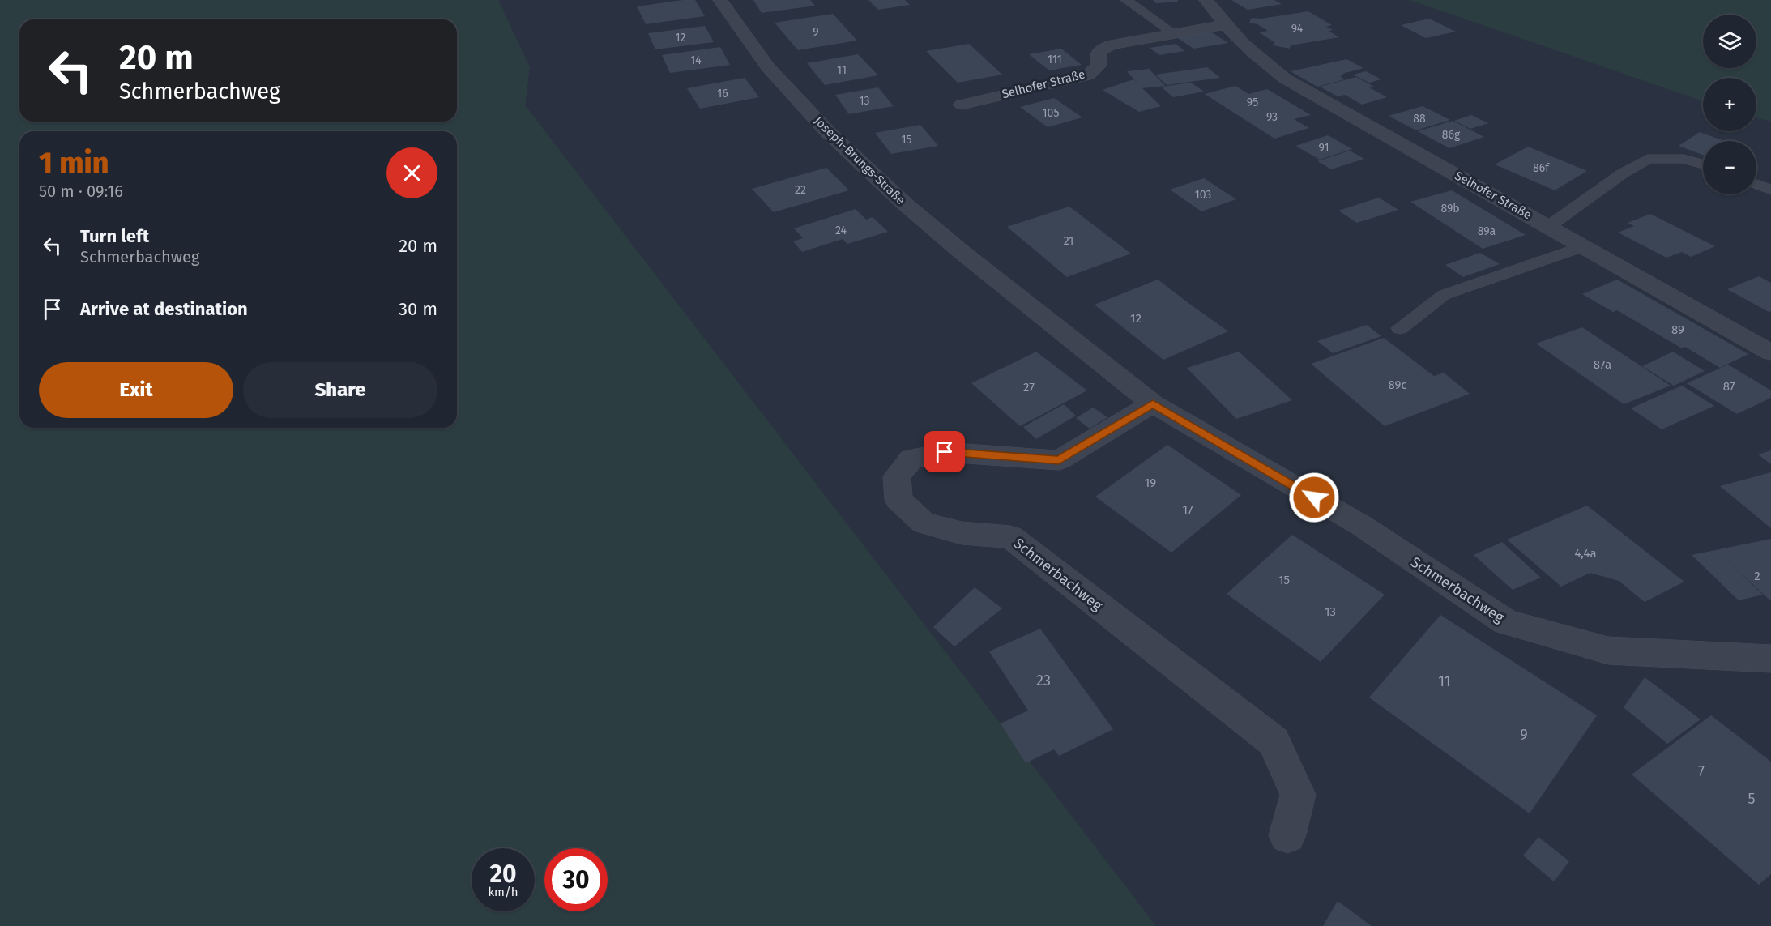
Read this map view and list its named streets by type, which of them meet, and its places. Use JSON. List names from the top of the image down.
{
  "streets": {
    "street": ["Selhofer Straße", "Joseph-Brungs-Straße", "Schmerbachweg"]
  },
  "crossings": [
    ["Joseph-Brungs-Straße", "Schmerbachweg"]
  ],
  "house_numbers": [
    "94",
    "9",
    "12",
    "111",
    "14",
    "11",
    "16",
    "13",
    "95",
    "105",
    "93",
    "88",
    "86g",
    "15",
    "91",
    "86f",
    "22",
    "103",
    "89b",
    "24",
    "89a",
    "21",
    "12",
    "89",
    "87a",
    "89c",
    "87",
    "27",
    "19",
    "17",
    "4,4a",
    "2",
    "15",
    "13",
    "23",
    "11",
    "9",
    "7",
    "5"
  ],
  "page": {
    "map_buttons": ["+", "−"],
    "turn": ["20 m", "Schmerbachweg"],
    "heading": ["1 min", "50 m · 09:16"],
    "list": [
      {
        "name": "Turn left",
        "note": "Schmerbachweg",
        "value": "20 m"
      },
      {
        "name": "Arrive at destination",
        "value": "30 m"
      }
    ],
    "buttons": ["Exit", "Share"],
    "speed": "20 km/h",
    "limit": "30"
  }
}
